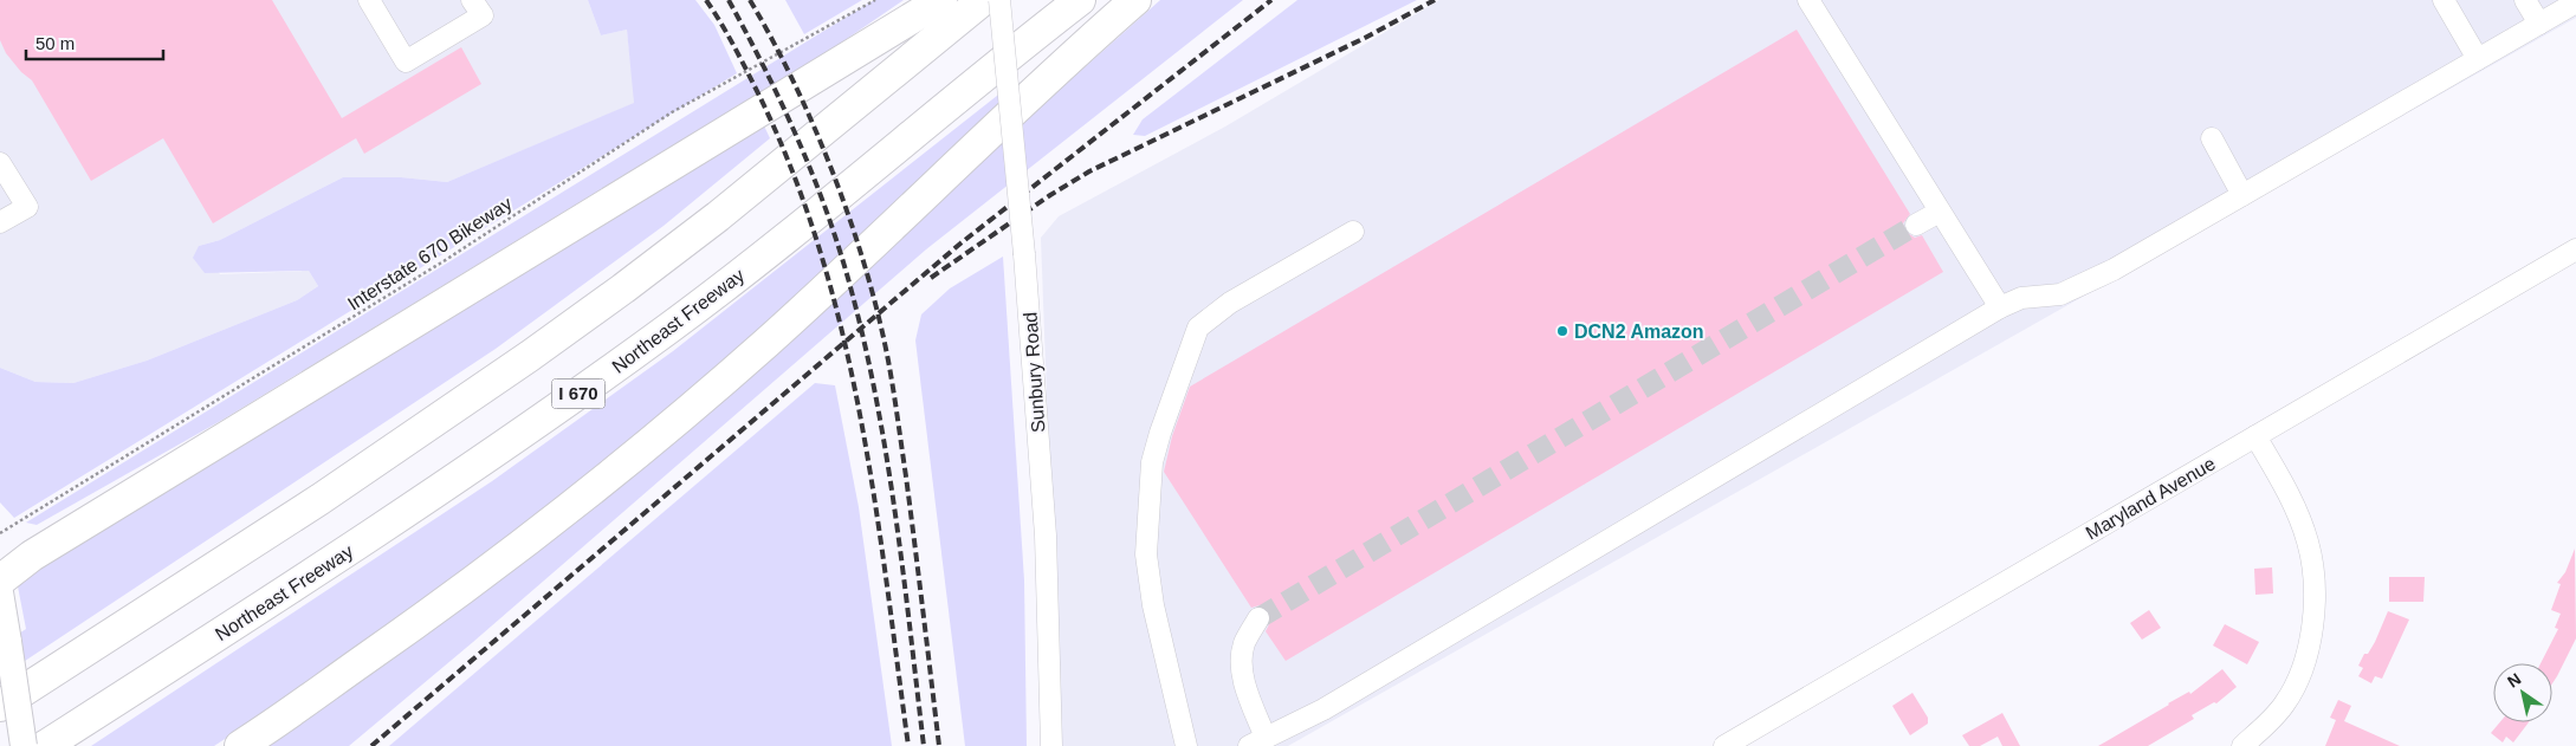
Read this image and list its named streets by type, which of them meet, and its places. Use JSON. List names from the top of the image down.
{
  "streets": {
    "highway": ["Northeast Freeway", "I 670"],
    "street": ["Sunbury Road", "Maryland Avenue"],
    "path": ["Interstate 670 Bikeway"]
  },
  "places": ["DCN2 Amazon"],
  "scale_bar": "50 m",
  "north": "top left"
}
